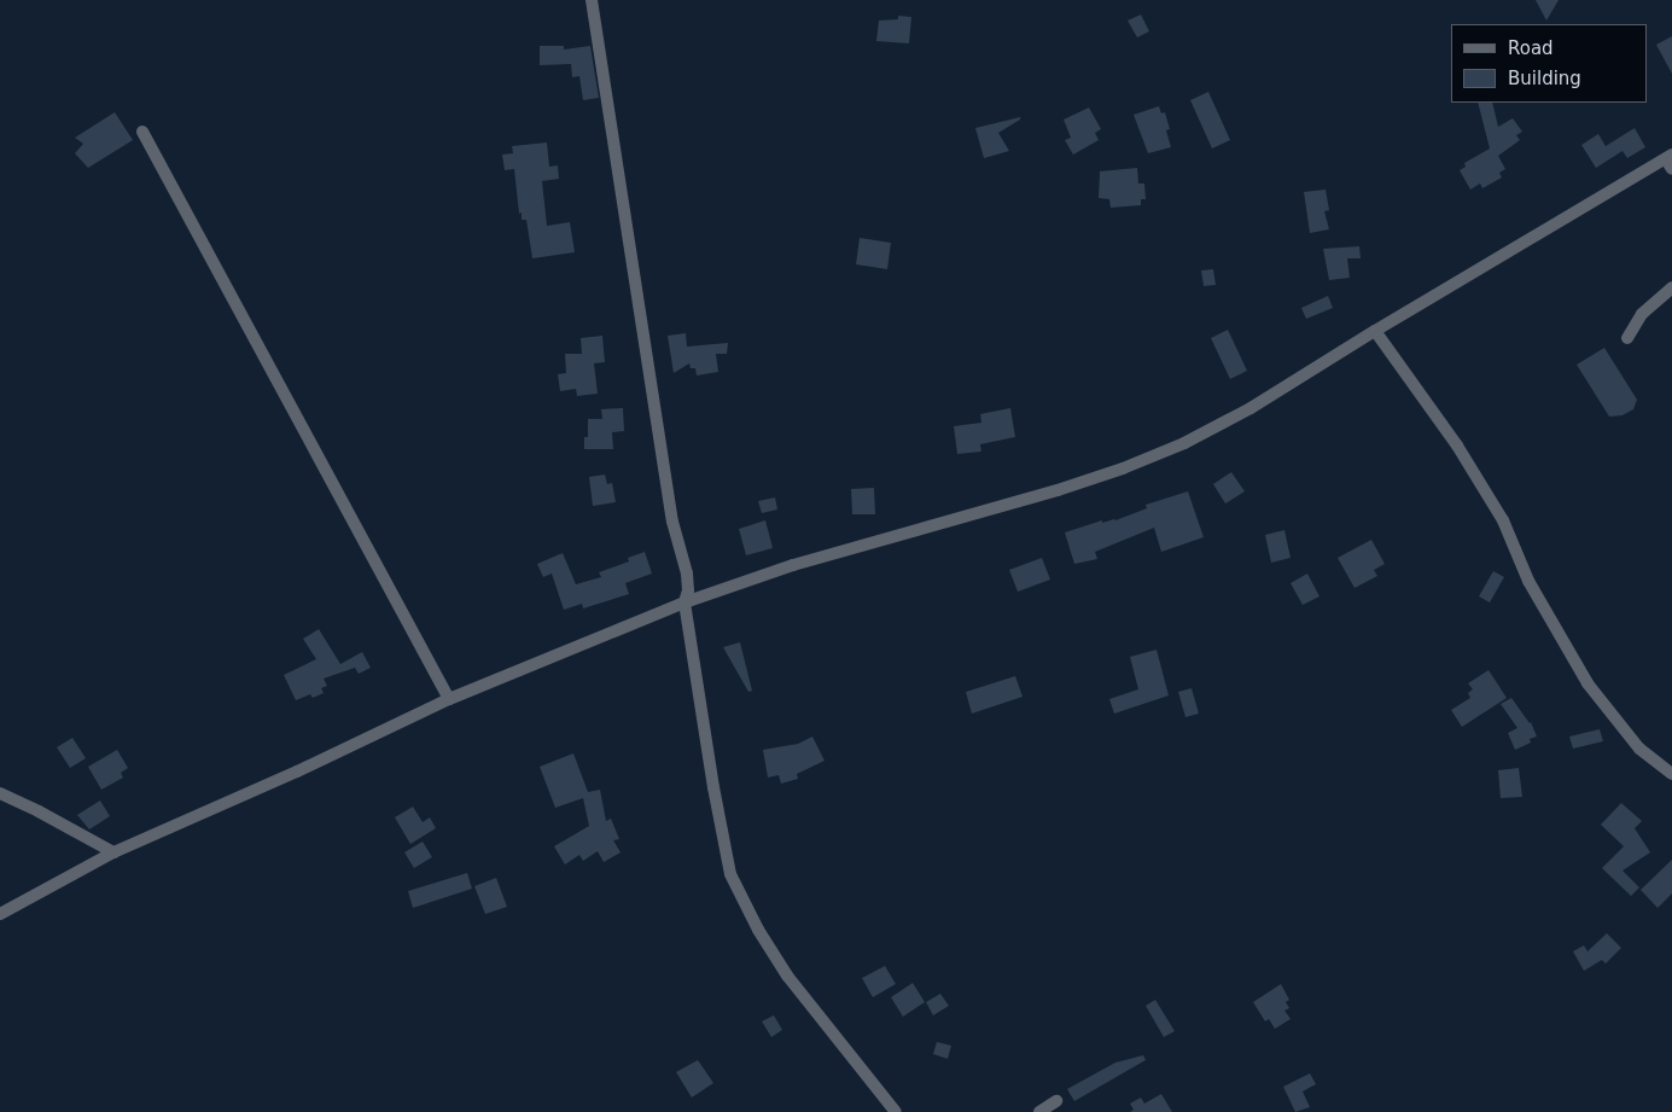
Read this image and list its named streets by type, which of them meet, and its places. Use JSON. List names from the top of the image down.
{
  "legend": ["Road", "Building"]
}
